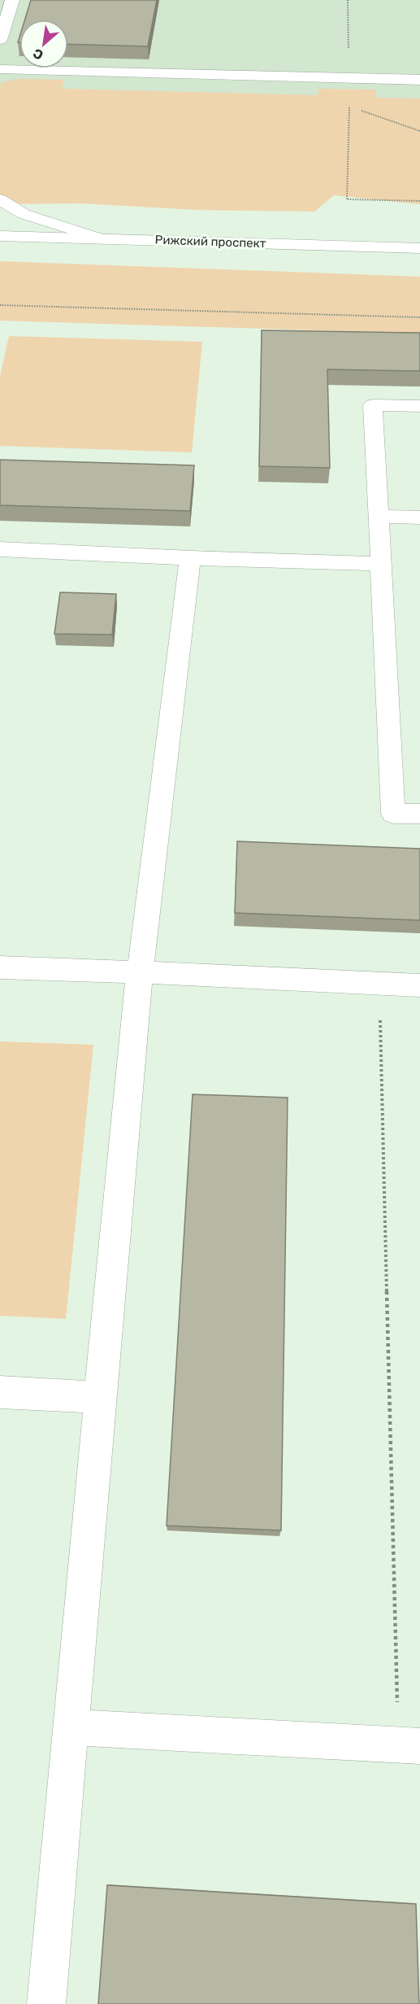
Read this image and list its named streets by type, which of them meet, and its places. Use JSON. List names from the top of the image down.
{
  "streets": {
    "main road": ["Рижский проспект"]
  },
  "north": "bottom left"
}
